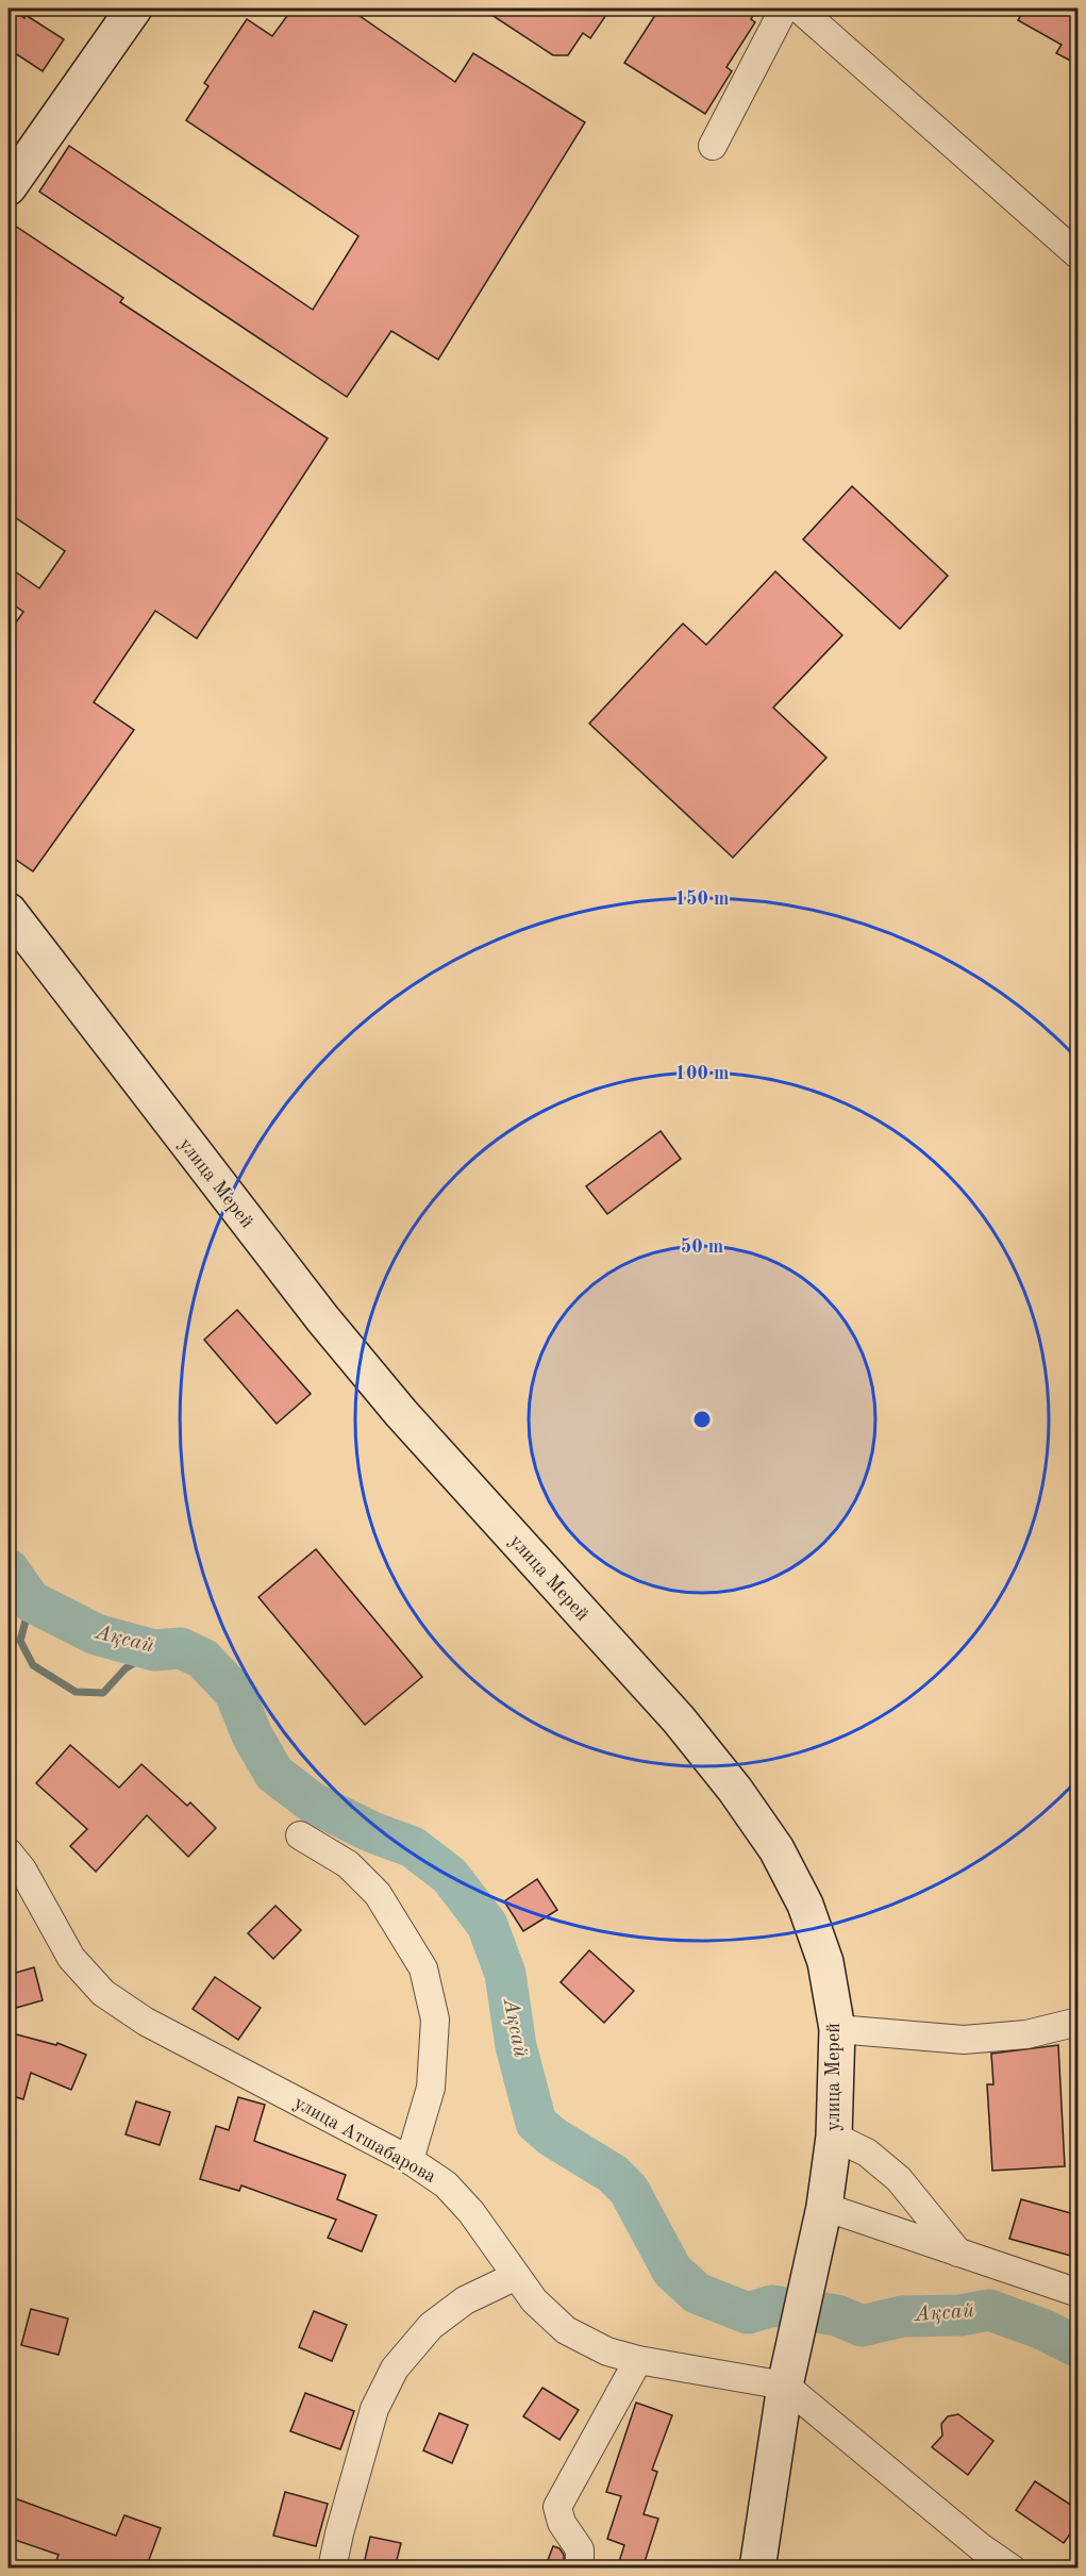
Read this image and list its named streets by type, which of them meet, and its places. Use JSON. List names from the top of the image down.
{
  "streets": {
    "main road": ["улица Мерей"],
    "street": ["улица Атшабарова"]
  },
  "crossings": [
    ["улица Мерей", "улица Атшабарова"]
  ],
  "water": ["Ақсай"],
  "rings": ["150 m", "100 m", "50 m"]
}
